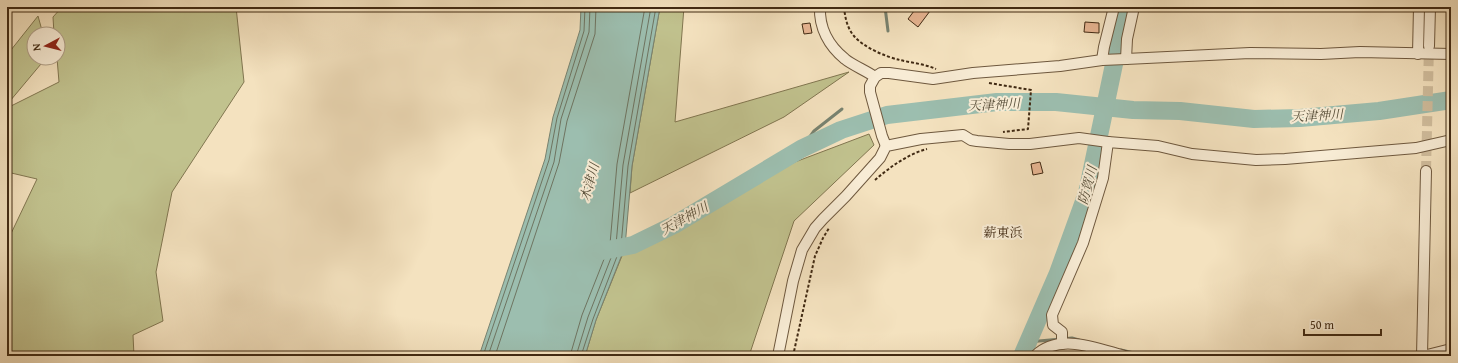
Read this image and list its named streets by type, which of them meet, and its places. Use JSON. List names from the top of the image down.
{
  "districts": ["薪東浜"],
  "water": ["天津神川", "木津川", "防賀川"],
  "scale_bar": "50 m",
  "north": "left"
}
